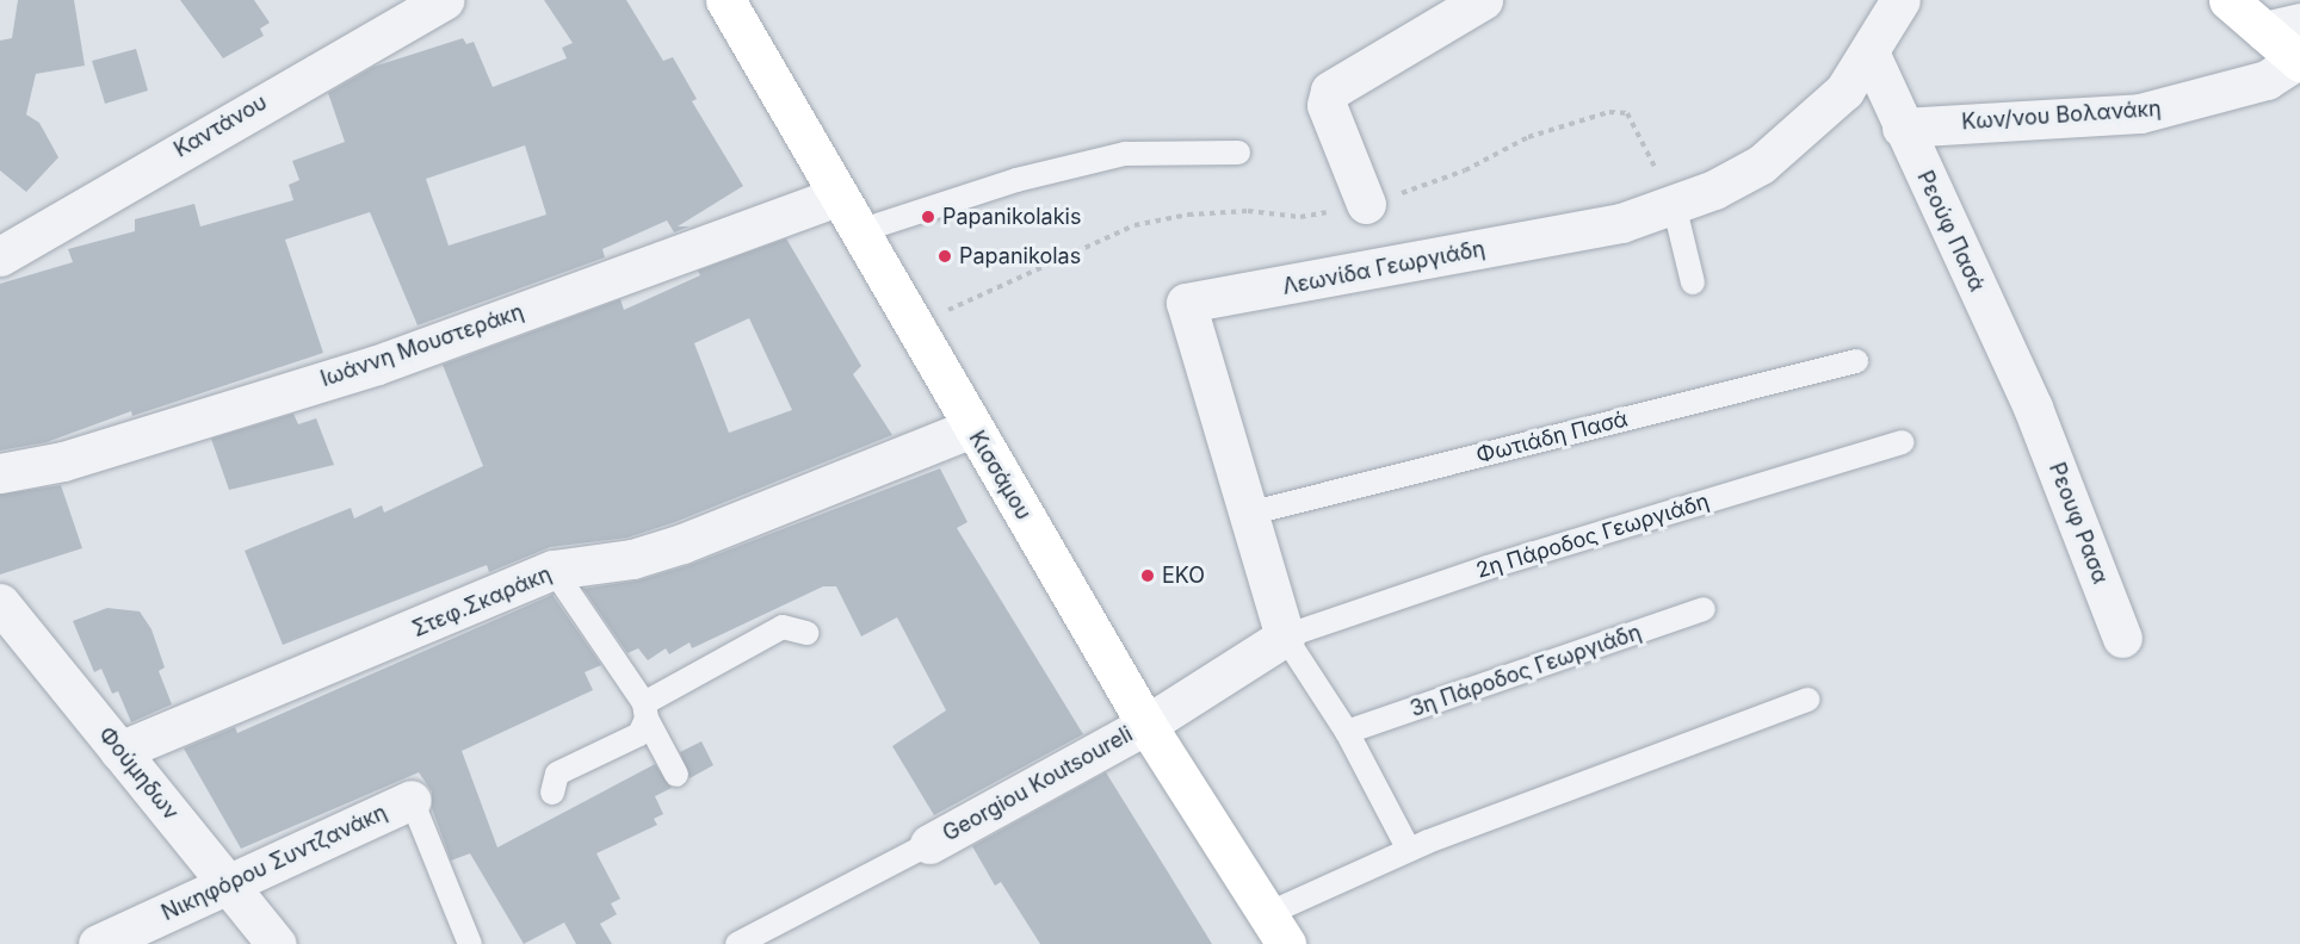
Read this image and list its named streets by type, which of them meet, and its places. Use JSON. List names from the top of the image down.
{
  "streets": {
    "main road": ["Κισσάμου"],
    "street": [
      "Κων/νου Βολανάκη",
      "Καντάνου",
      "Ρεούφ Πασά",
      "Λεωνίδα Γεωργιάδη",
      "Ιωάννη Μουστεράκη",
      "Ρεουφ Ρασα",
      "Στεφ.Σκαράκη",
      "Φούμηδων",
      "Georgiou Koutsoureli",
      "Νικηφόρου Συντζανάκη"
    ],
    "lane": ["Φωτιάδη Πασά", "2η Πάροδος Γεωργιάδη", "3η Πάροδος Γεωργιάδη"]
  },
  "crossings": [
    ["Κων/νου Βολανάκη", "Ρεούφ Πασά"],
    ["Ρεούφ Πασά", "Λεωνίδα Γεωργιάδη"],
    ["Ρεούφ Πασά", "Ρεουφ Ρασα"],
    ["Λεωνίδα Γεωργιάδη", "Φωτιάδη Πασά"],
    ["Λεωνίδα Γεωργιάδη", "2η Πάροδος Γεωργιάδη"],
    ["Λεωνίδα Γεωργιάδη", "3η Πάροδος Γεωργιάδη"],
    ["Ιωάννη Μουστεράκη", "Κισσάμου"],
    ["Κισσάμου", "Στεφ.Σκαράκη"],
    ["Κισσάμου", "Georgiou Koutsoureli"],
    ["Στεφ.Σκαράκη", "Φούμηδων"],
    ["Φούμηδων", "Νικηφόρου Συντζανάκη"]
  ],
  "places": ["Papanikolakis", "Papanikolas", "EKO"]
}
